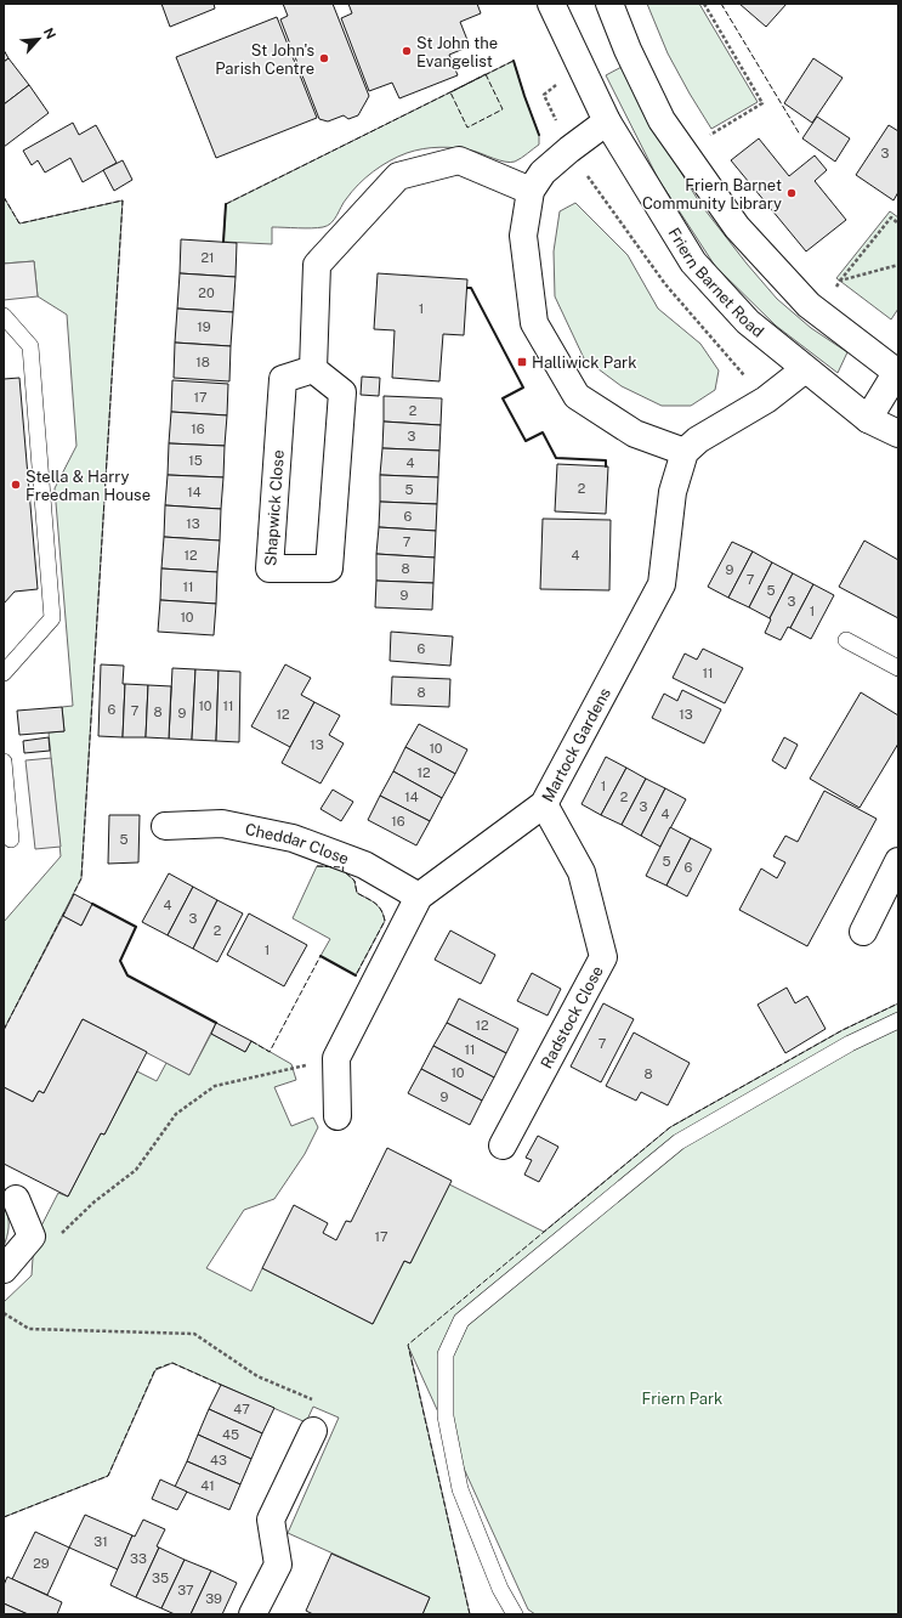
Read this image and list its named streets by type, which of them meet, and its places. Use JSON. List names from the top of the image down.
{
  "streets": {
    "street": [
      "Friern Barnet Road",
      "Shapwick Close",
      "Martock Gardens",
      "Cheddar Close",
      "Radstock Close"
    ]
  },
  "crossings": [
    ["Martock Gardens", "Cheddar Close"],
    ["Martock Gardens", "Radstock Close"]
  ],
  "parks": ["Friern Park"],
  "places": {
    "other": [
      "St John the Evangelist",
      "St John's Parish Centre",
      "Friern Barnet Community Library",
      "Stella & Harry Freedman House"
    ],
    "transit": ["Halliwick Park"]
  },
  "house_numbers": [
    "3",
    "21",
    "20",
    "1",
    "19",
    "18",
    "17",
    "2",
    "16",
    "3",
    "15",
    "4",
    "2",
    "5",
    "14",
    "6",
    "13",
    "7",
    "12",
    "4",
    "8",
    "9",
    "7",
    "11",
    "5",
    "9",
    "3",
    "1",
    "10",
    "6",
    "11",
    "8",
    "10",
    "11",
    "6",
    "7",
    "8",
    "9",
    "12",
    "13",
    "13",
    "10",
    "12",
    "1",
    "14",
    "2",
    "3",
    "4",
    "16",
    "5",
    "5",
    "6",
    "4",
    "3",
    "2",
    "1",
    "12",
    "7",
    "11",
    "10",
    "8",
    "9",
    "17",
    "47",
    "45",
    "43",
    "41",
    "31",
    "33",
    "29",
    "35",
    "37",
    "39"
  ],
  "north": "top right"
}
